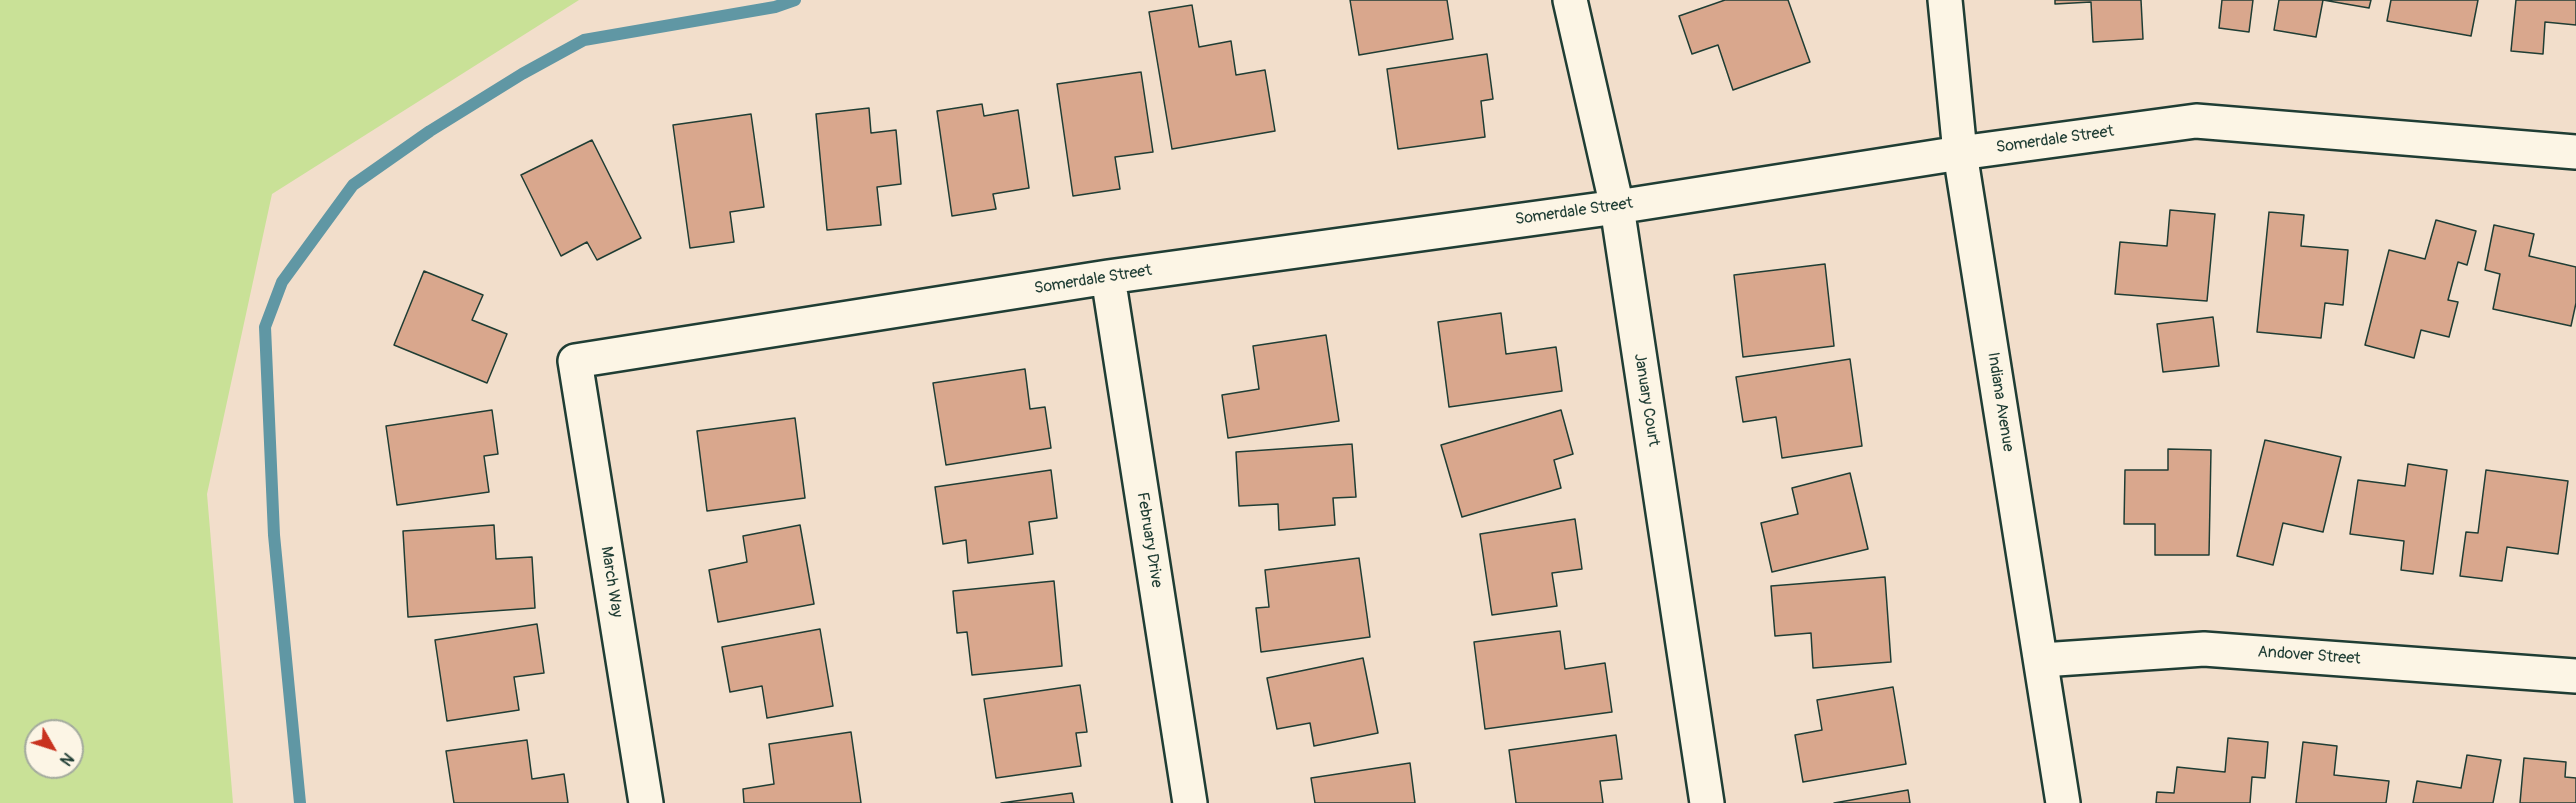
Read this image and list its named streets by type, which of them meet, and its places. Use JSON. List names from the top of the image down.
{
  "streets": {
    "street": [
      "Somerdale Street",
      "January Court",
      "Indiana Avenue",
      "February Drive",
      "March Way",
      "Andover Street"
    ]
  },
  "crossings": [
    ["Somerdale Street", "January Court"],
    ["Somerdale Street", "Indiana Avenue"],
    ["Somerdale Street", "February Drive"],
    ["Somerdale Street", "March Way"],
    ["Indiana Avenue", "Andover Street"]
  ],
  "north": "bottom right"
}
